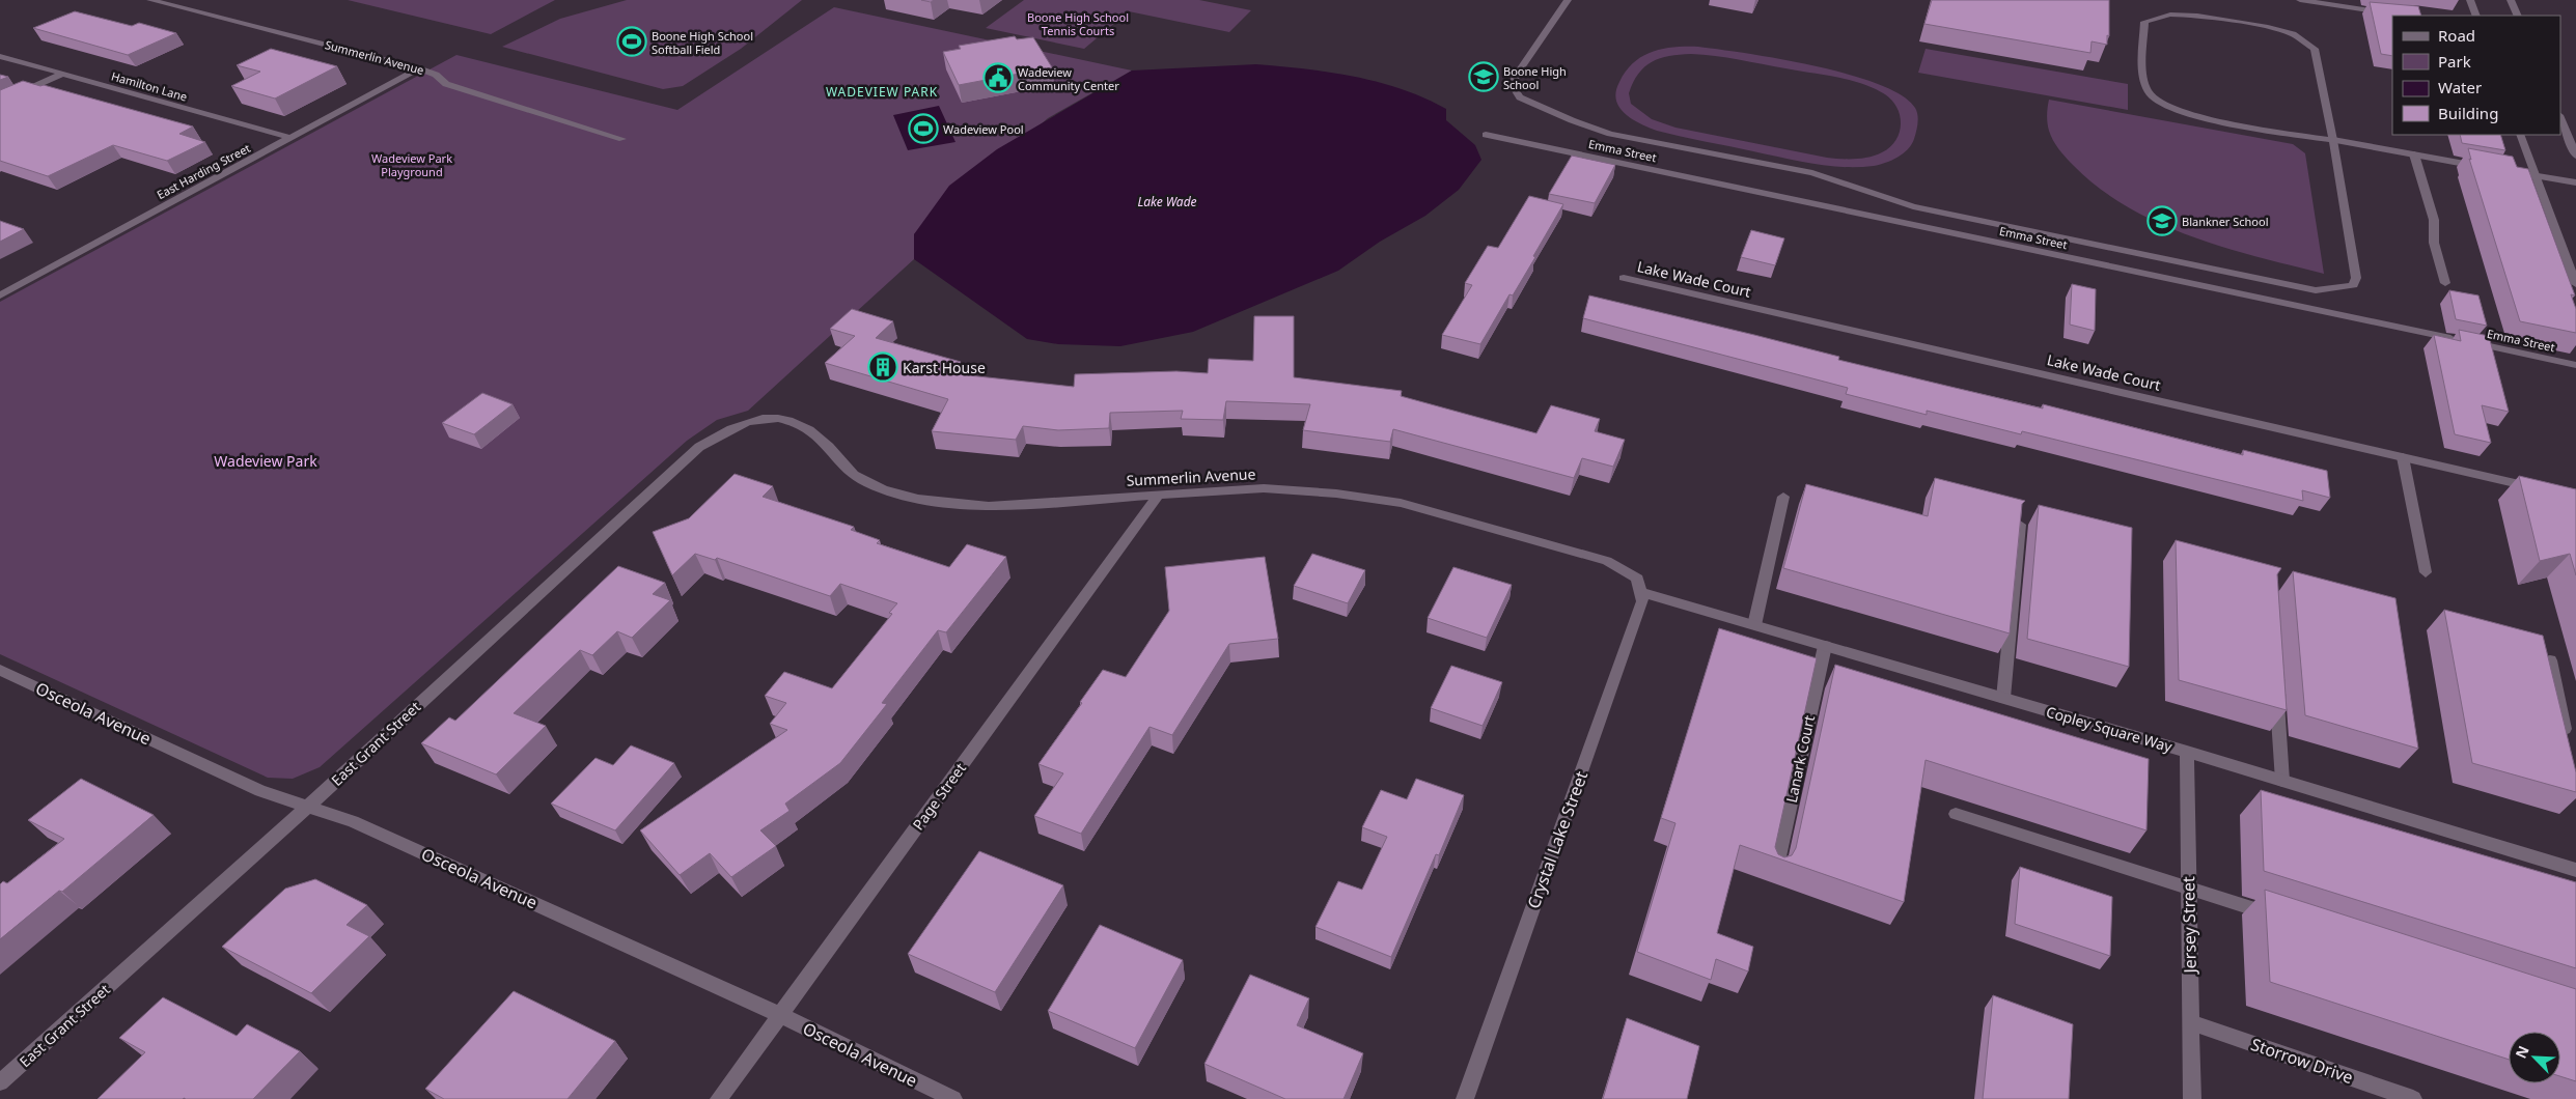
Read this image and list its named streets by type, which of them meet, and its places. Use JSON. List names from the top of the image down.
{
  "streets": {
    "street": [
      "Summerlin Avenue",
      "Hamilton Lane",
      "Emma Street",
      "East Harding Street",
      "Lake Wade Court",
      "Osceola Avenue",
      "Copley Square Way",
      "East Grant Street",
      "Lanark Court",
      "Page Street",
      "Crystal Lake Street",
      "Jersey Street",
      "Storrow Drive"
    ]
  },
  "crossings": [
    ["Summerlin Avenue", "East Harding Street"],
    ["Summerlin Avenue", "Copley Square Way"],
    ["Summerlin Avenue", "East Grant Street"],
    ["Summerlin Avenue", "Page Street"],
    ["Summerlin Avenue", "Crystal Lake Street"],
    ["Hamilton Lane", "East Harding Street"],
    ["Osceola Avenue", "East Grant Street"],
    ["Osceola Avenue", "Page Street"],
    ["Copley Square Way", "Lanark Court"],
    ["Copley Square Way", "Crystal Lake Street"],
    ["Copley Square Way", "Jersey Street"],
    ["Jersey Street", "Storrow Drive"]
  ],
  "districts": ["WADEVIEW PARK"],
  "water": ["Lake Wade"],
  "parks": ["Boone High School Tennis Courts", "Wadeview Park Playground", "Wadeview Park"],
  "places": {
    "sports": ["Boone High School Softball Field", "Wadeview Pool"],
    "school or university": ["Boone High School", "Blankner School"],
    "public building": ["Wadeview Community Center"],
    "building": ["Karst House"]
  },
  "legend": [
    "Road",
    "Park",
    "Water",
    "Building"
  ],
  "north": "top left"
}
